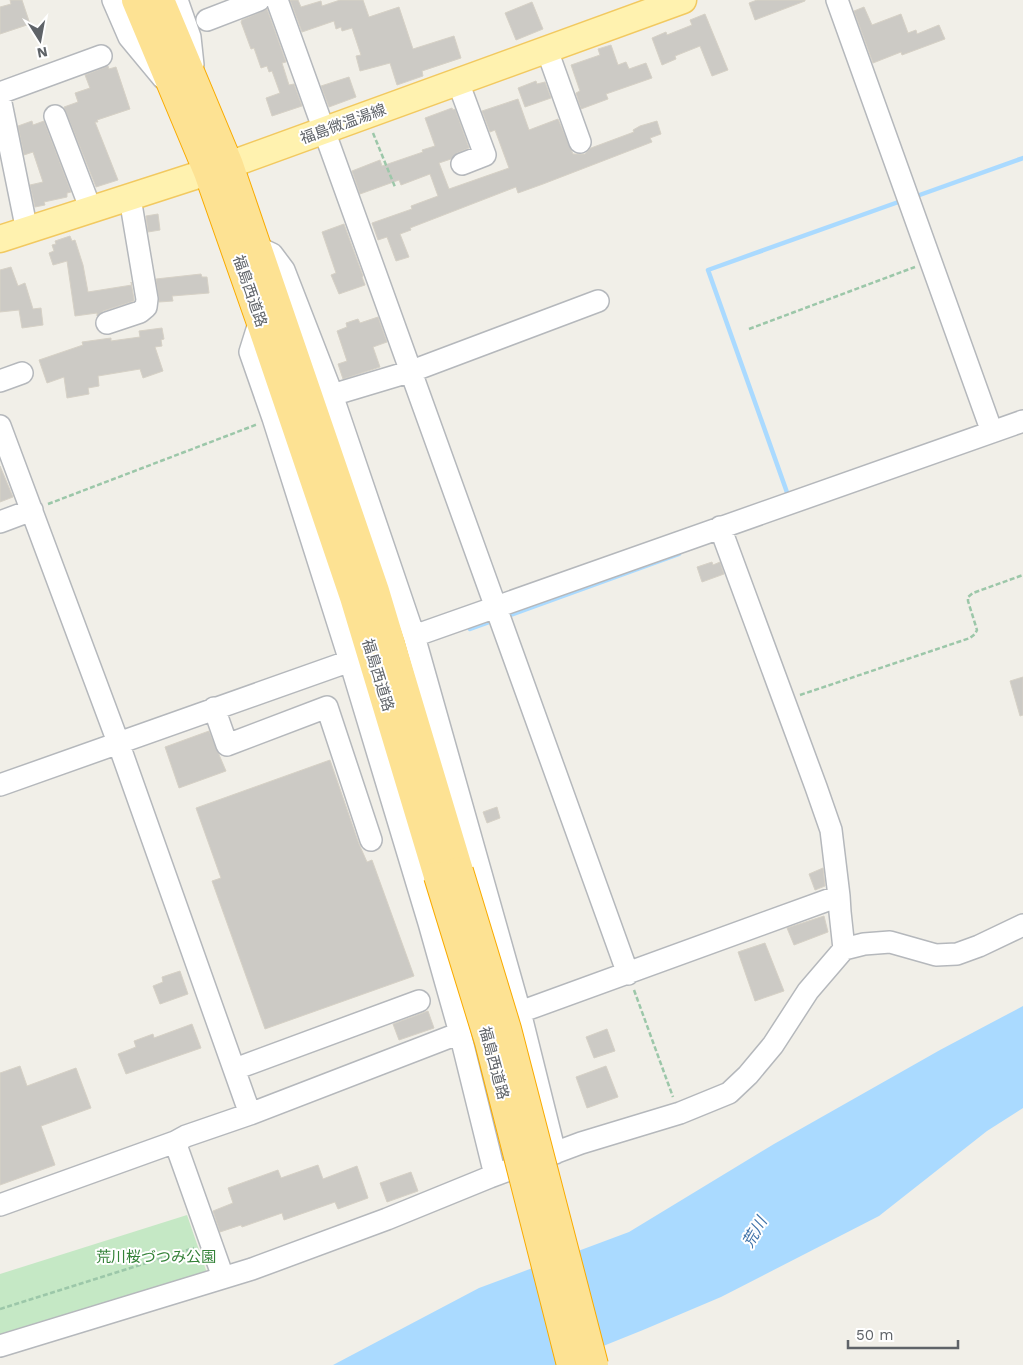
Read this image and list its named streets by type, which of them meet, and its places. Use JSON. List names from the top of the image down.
{
  "streets": {
    "highway": ["福島西道路"],
    "main road": ["福島微温湯線"]
  },
  "crossings": [
    ["福島微温湯線", "福島西道路"]
  ],
  "water": ["荒川"],
  "parks": ["荒川桜づつみ公園"],
  "scale_bar": "50 m",
  "north": "bottom"
}
